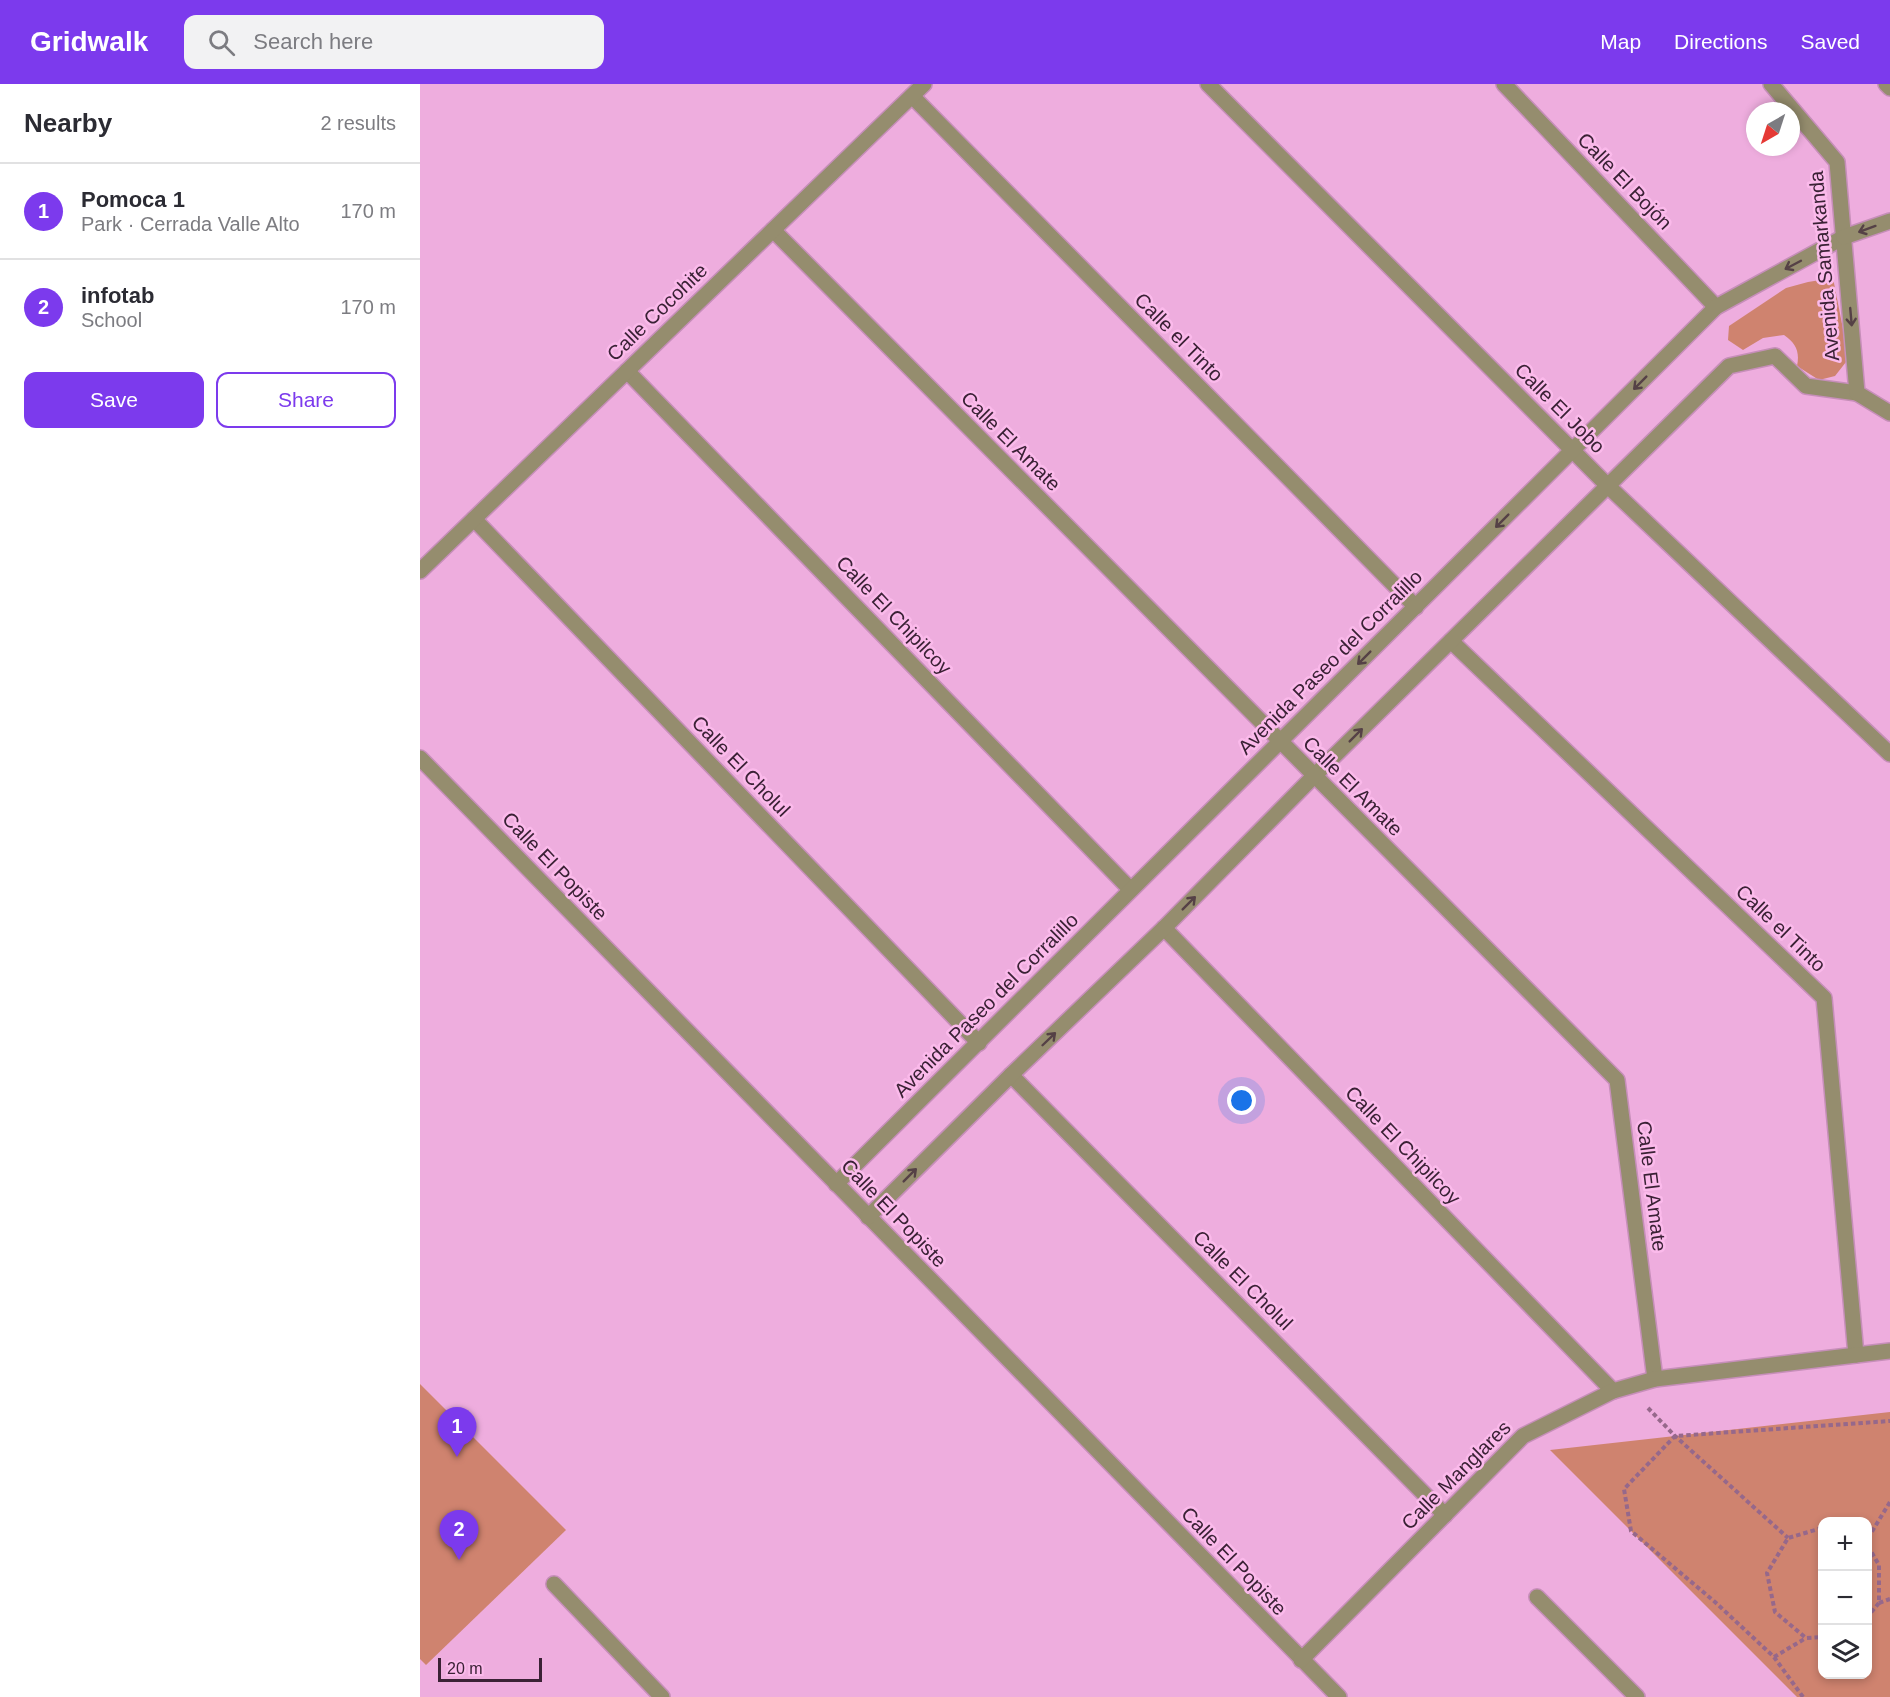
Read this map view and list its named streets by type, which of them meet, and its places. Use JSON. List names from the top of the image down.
{
  "streets": {
    "street": [
      "Calle El Bojón",
      "Avenida Samarkanda",
      "Calle Cocohite",
      "Calle el Tinto",
      "Calle El Jobo",
      "Calle El Amate",
      "Calle El Chipilcoy",
      "Avenida Paseo del Corralillo",
      "Calle El Cholul",
      "Calle El Popiste",
      "Calle Manglares"
    ]
  },
  "crossings": [
    ["Calle El Bojón", "Avenida Paseo del Corralillo"],
    ["Avenida Samarkanda", "Avenida Paseo del Corralillo"],
    ["Calle Cocohite", "Calle el Tinto"],
    ["Calle Cocohite", "Calle El Amate"],
    ["Calle Cocohite", "Calle El Chipilcoy"],
    ["Calle Cocohite", "Calle El Cholul"],
    ["Calle el Tinto", "Avenida Paseo del Corralillo"],
    ["Calle el Tinto", "Calle Manglares"],
    ["Calle El Jobo", "Avenida Paseo del Corralillo"],
    ["Calle El Amate", "Avenida Paseo del Corralillo"],
    ["Calle El Amate", "Calle Manglares"],
    ["Calle El Chipilcoy", "Avenida Paseo del Corralillo"],
    ["Calle El Chipilcoy", "Calle Manglares"],
    ["Avenida Paseo del Corralillo", "Calle El Cholul"],
    ["Avenida Paseo del Corralillo", "Calle El Popiste"],
    ["Calle El Cholul", "Calle Manglares"],
    ["Calle El Popiste", "Calle Manglares"]
  ],
  "one_way": ["Avenida Samarkanda"],
  "scale_bar": "20 m",
  "north": "bottom left",
  "page": {
    "header": "Gridwalk",
    "search": "Search here",
    "nav": ["Map", "Directions", "Saved"],
    "heading": ["Nearby", "2 results"],
    "list": [
      {
        "mark": "1",
        "name": "Pomoca 1",
        "note": "Park · Cerrada Valle Alto",
        "value": "170 m"
      },
      {
        "mark": "2",
        "name": "infotab",
        "note": "School",
        "value": "170 m"
      }
    ],
    "buttons": ["Save", "Share"],
    "pins": ["1", "2"],
    "map_buttons": ["+", "−"],
    "scale": "20 m"
  }
}
